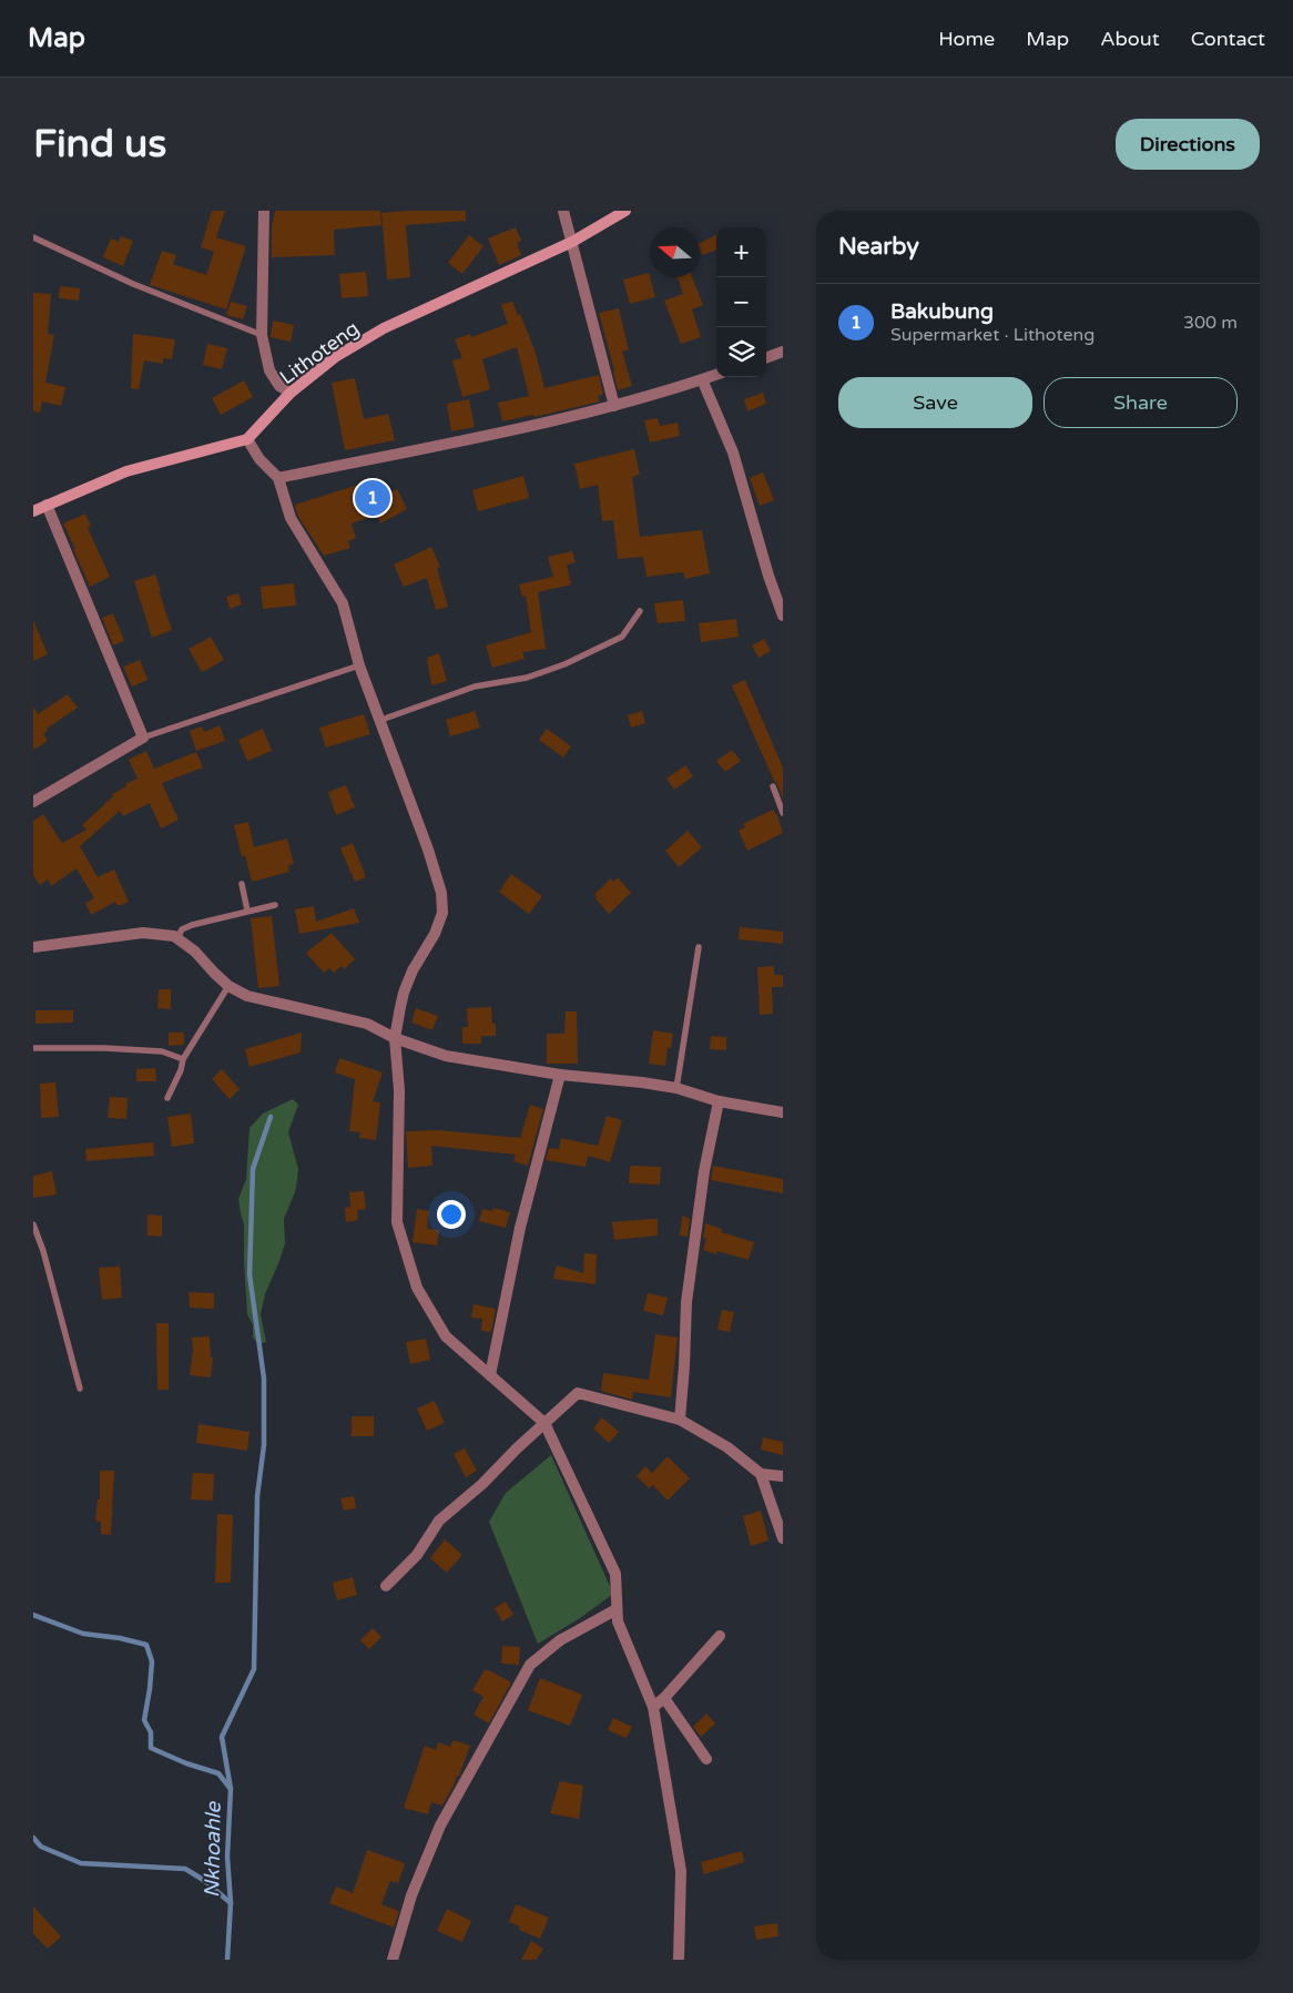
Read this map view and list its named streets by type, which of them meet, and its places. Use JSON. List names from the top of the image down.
{
  "streets": {
    "main road": ["Lithoteng"]
  },
  "water": ["Nkhoahle"],
  "north": "left",
  "page": {
    "header": "Map",
    "nav": [
      "Home",
      "Map",
      "About",
      "Contact"
    ],
    "buttons": [
      "Directions",
      ["Save", "Share"]
    ],
    "title": "Find us",
    "heading": "Nearby",
    "map_buttons": ["+", "−"],
    "list": [
      {
        "mark": "1",
        "name": "Bakubung",
        "note": "Supermarket · Lithoteng",
        "value": "300 m"
      }
    ],
    "pins": "1"
  }
}
